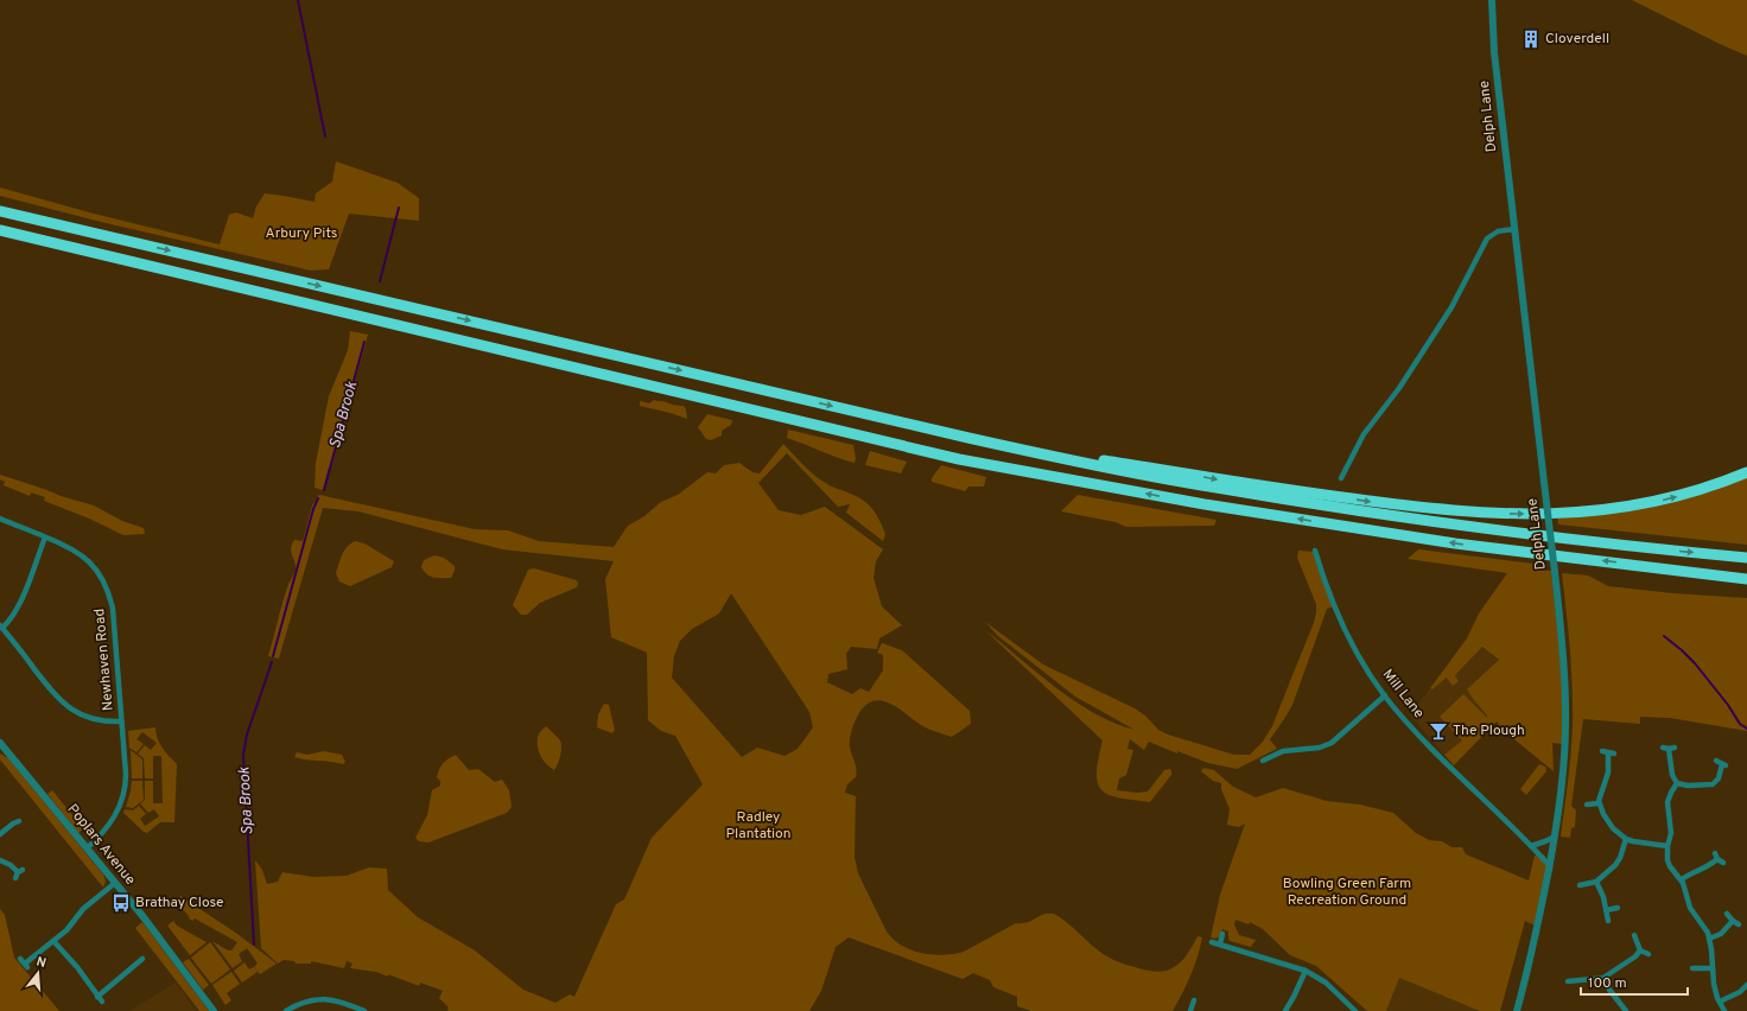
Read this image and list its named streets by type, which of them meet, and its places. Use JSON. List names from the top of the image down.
{
  "streets": {
    "street": [
      "Delph Lane",
      "Newhaven Road",
      "Mill Lane",
      "Poplars Avenue"
    ]
  },
  "crossings": [
    ["Newhaven Road", "Poplars Avenue"]
  ],
  "water": ["Spa Brook"],
  "parks": ["Arbury Pits", "Radley Plantation", "Bowling Green Farm Recreation Ground"],
  "places": {
    "building": ["Cloverdell"],
    "bar": ["The Plough"],
    "bus stop": ["Brathay Close"]
  },
  "scale_bar": "100 m",
  "north": "top"
}
